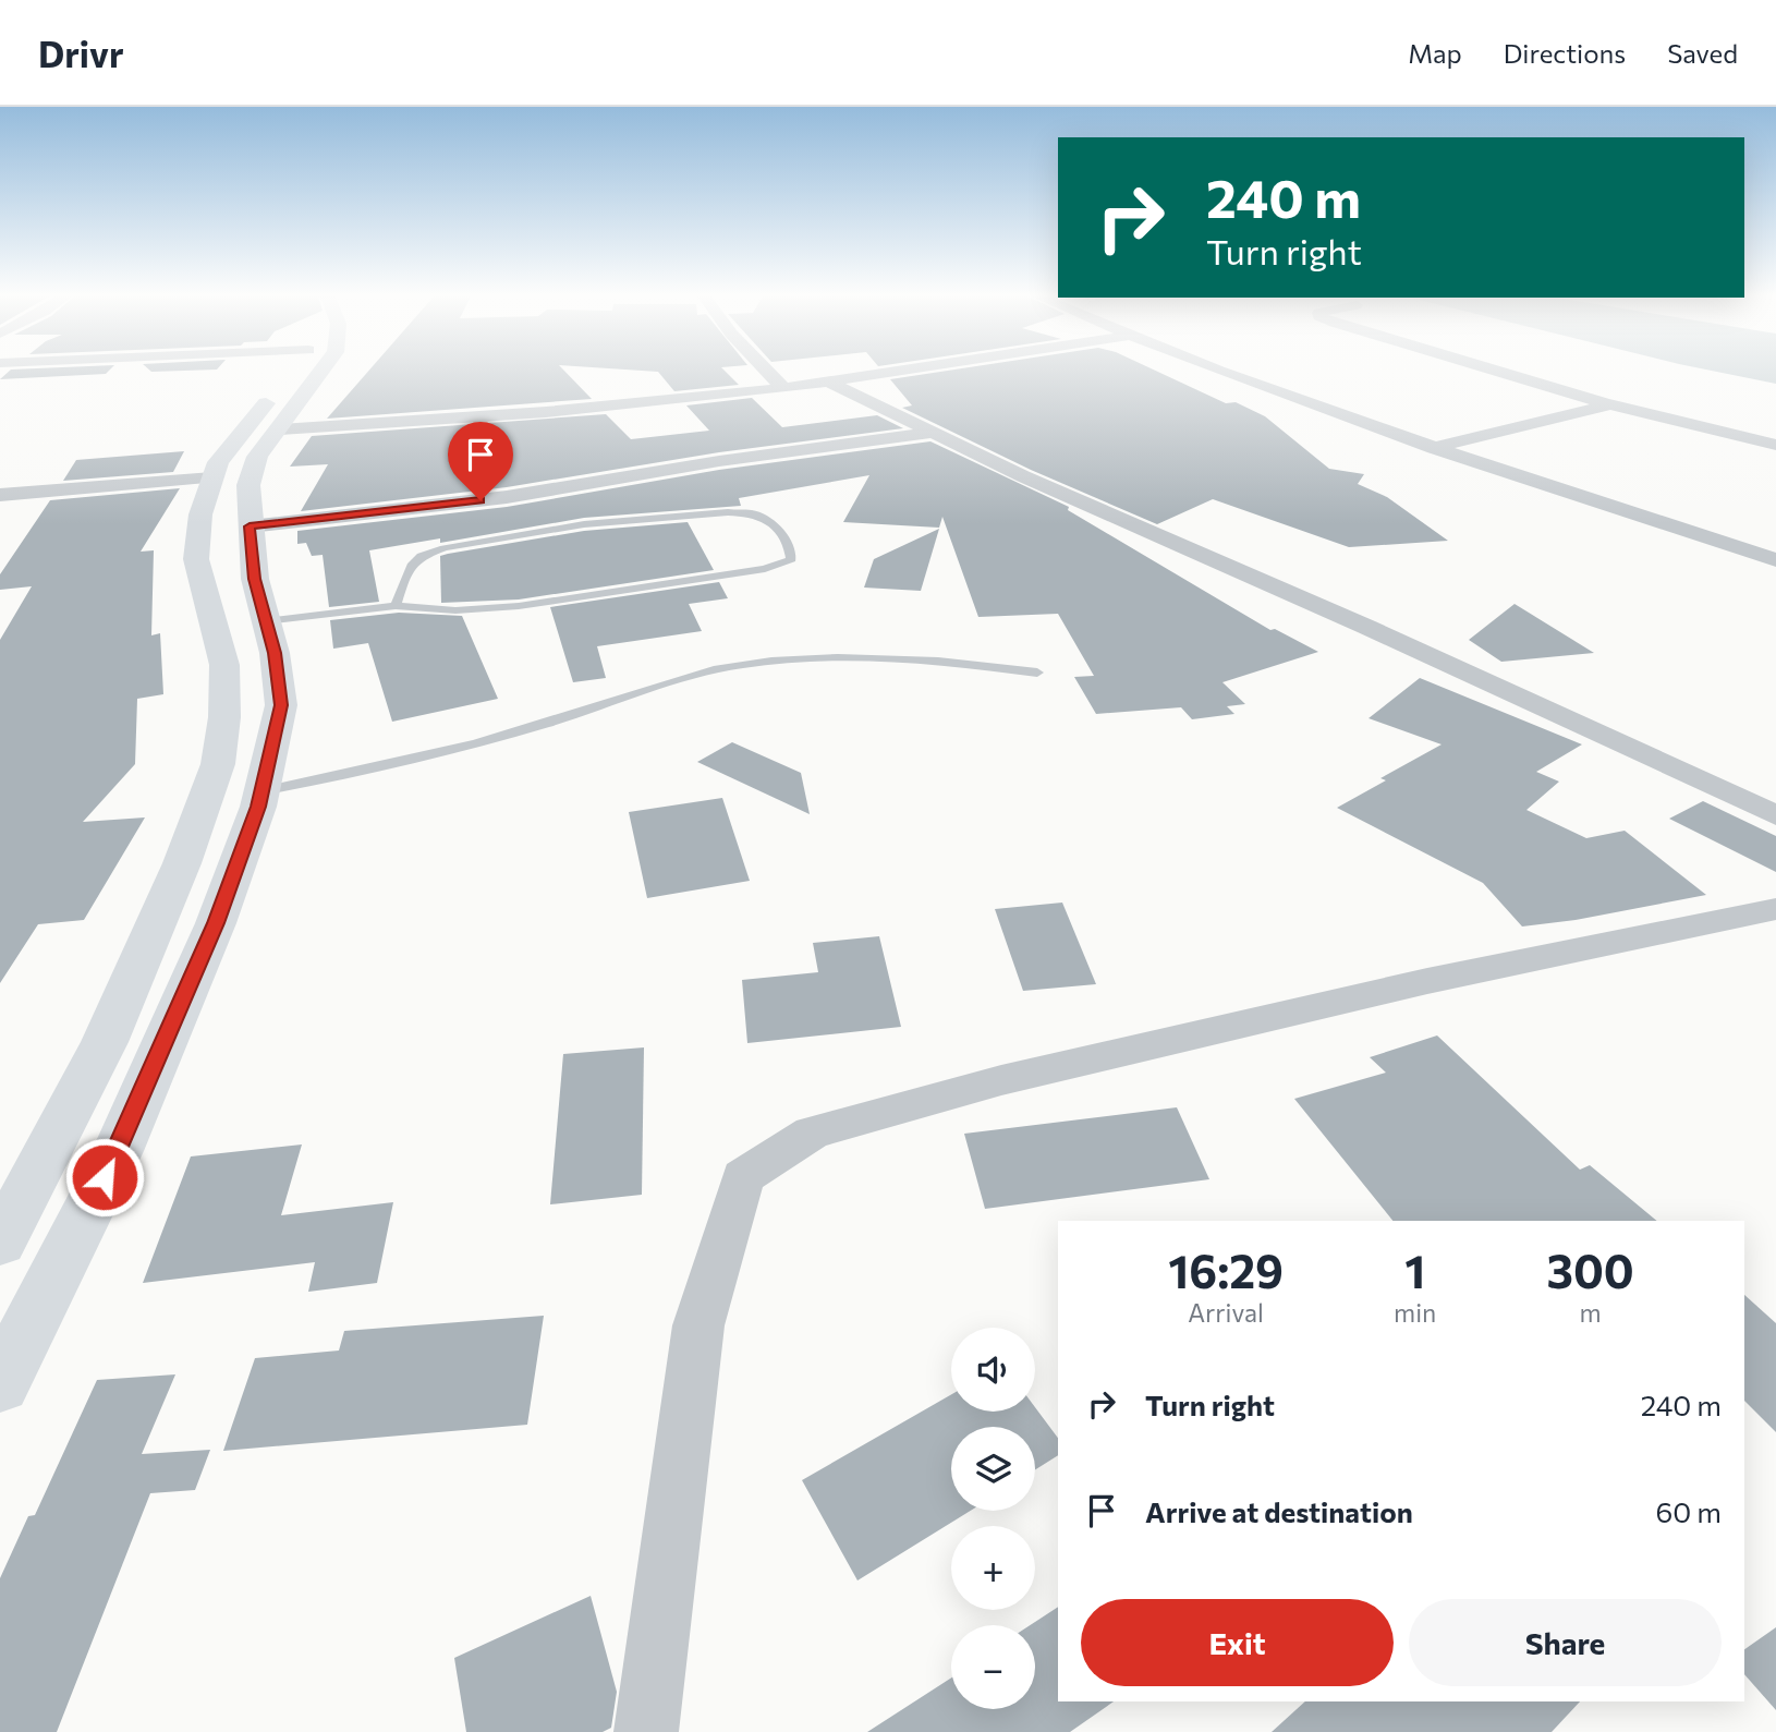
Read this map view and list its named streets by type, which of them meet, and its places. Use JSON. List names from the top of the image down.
{
  "page": {
    "header": "Drivr",
    "nav": ["Map", "Directions", "Saved"],
    "turn": ["240 m", "Turn right"],
    "eta": [
      "16:29",
      "Arrival",
      "1",
      "min",
      "300",
      "m"
    ],
    "map_buttons": ["+", "−"],
    "list": [
      {
        "name": "Turn right",
        "value": "240 m"
      },
      {
        "name": "Arrive at destination",
        "value": "60 m"
      }
    ],
    "buttons": ["Exit", "Share"]
  }
}
